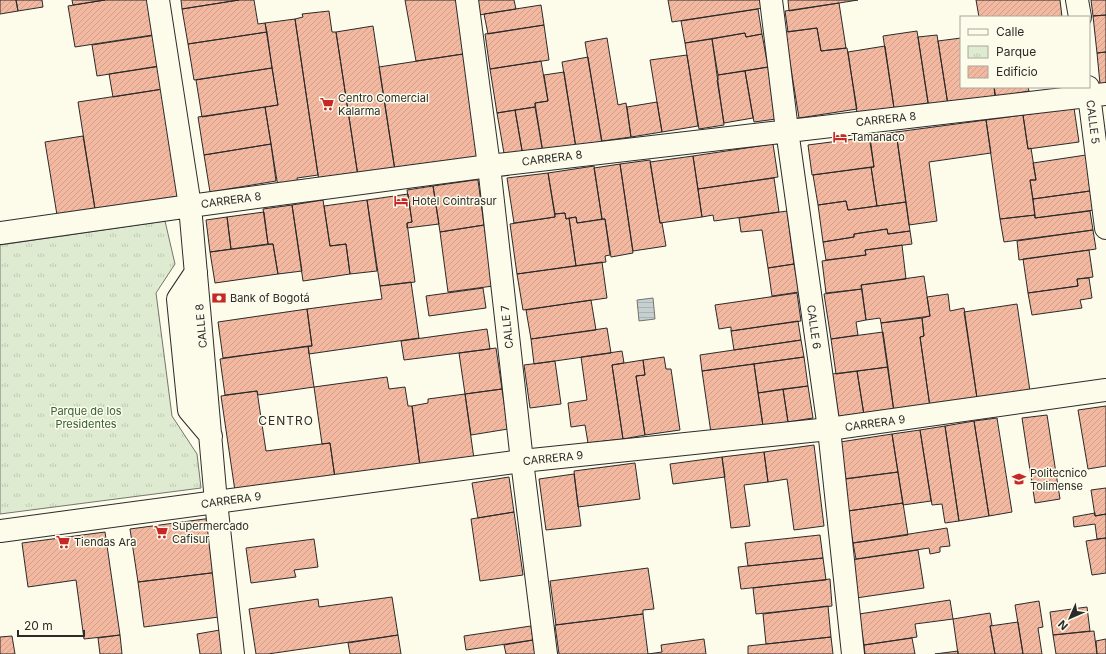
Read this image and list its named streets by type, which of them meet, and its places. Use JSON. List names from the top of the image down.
{
  "streets": {
    "street": [
      "CARRERA 8",
      "CALLE 5",
      "CALLE 8",
      "CALLE 7",
      "CALLE 6",
      "CARRERA 9"
    ]
  },
  "crossings": [
    ["CARRERA 8", "CALLE 5"],
    ["CARRERA 8", "CALLE 8"],
    ["CARRERA 8", "CALLE 7"],
    ["CARRERA 8", "CALLE 6"],
    ["CALLE 8", "CARRERA 9"],
    ["CALLE 7", "CARRERA 9"],
    ["CALLE 6", "CARRERA 9"]
  ],
  "districts": ["CENTRO"],
  "parks": ["Parque de los Presidentes"],
  "places": {
    "supermarket": ["Centro Comercial Kalarma", "Supermercado Cafisur", "Tiendas Ara"],
    "hotel": ["Tamanaco", "Hotel Cointrasur"],
    "bank": ["Bank of Bogotá"],
    "school or university": ["Politecnico Tolimense"]
  },
  "legend": ["Calle", "Parque", "Edificio"],
  "scale_bar": "20 m",
  "north": "bottom left"
}
